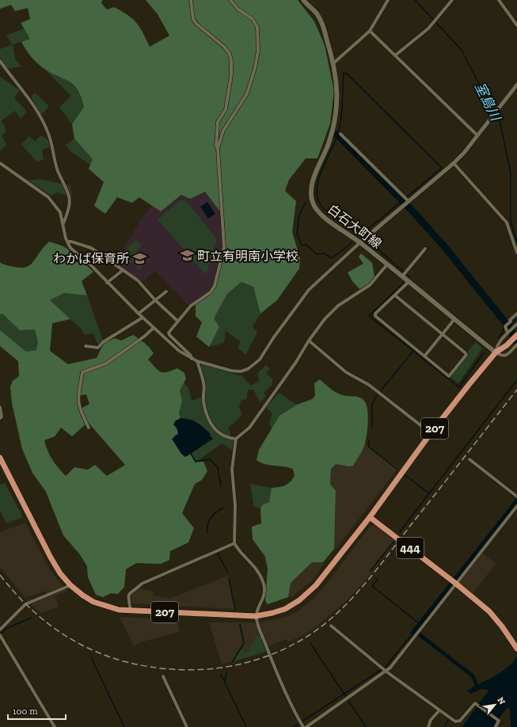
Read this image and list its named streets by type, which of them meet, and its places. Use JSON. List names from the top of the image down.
{
  "streets": {
    "highway": ["207", "444"],
    "main road": ["白石大町線"]
  },
  "crossings": [
    ["白石大町線", "207"],
    ["207", "444"]
  ],
  "water": ["室島川"],
  "places": {
    "school or university": ["町立有明南小学校", "わかば保育所"]
  },
  "scale_bar": "100 m",
  "north": "top right"
}
